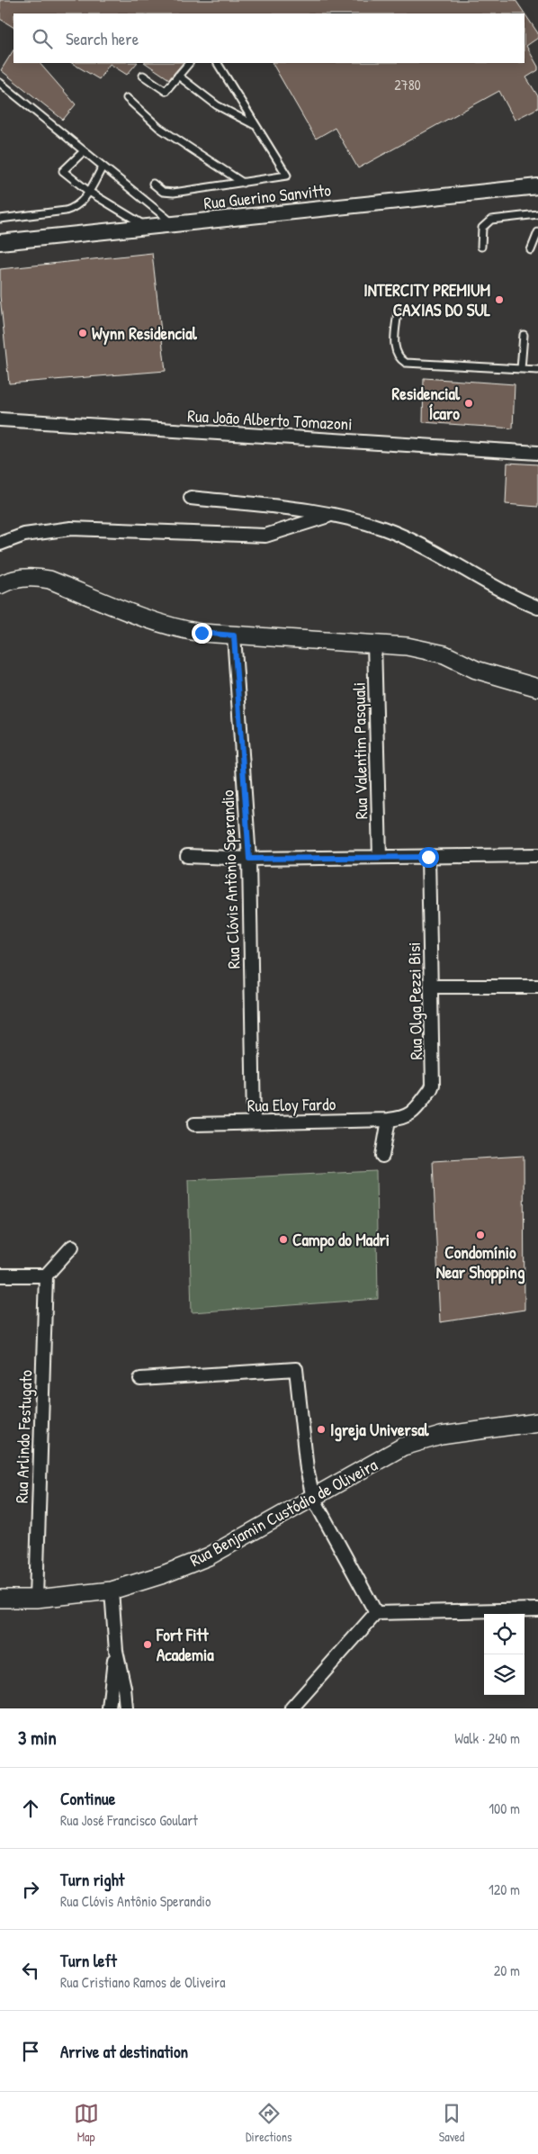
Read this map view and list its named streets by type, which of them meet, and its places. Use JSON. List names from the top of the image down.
{
  "streets": {
    "main road": ["Rua Benjamin Custódio de Oliveira"],
    "street": [
      "Rua Guerino Sanvitto",
      "Rua João Alberto Tomazoni",
      "Rua Valentim Pasquali",
      "Rua Clóvis Antônio Sperandio",
      "Rua Olga Pezzi Bisi",
      "Rua Eloy Fardo",
      "Rua Arlindo Festugato"
    ]
  },
  "crossings": [
    ["Rua Clóvis Antônio Sperandio", "Rua Eloy Fardo"],
    ["Rua Olga Pezzi Bisi", "Rua Eloy Fardo"],
    ["Rua Arlindo Festugato", "Rua Benjamin Custódio de Oliveira"]
  ],
  "places": [
    "INTERCITY PREMIUM CAXIAS DO SUL",
    "Wynn Residencial",
    "Residencial Ícaro",
    "Condomínio Near Shopping",
    "Campo do Madri",
    "Igreja Universal",
    "Fort Fitt Academia"
  ],
  "house_numbers": ["2780"],
  "page": {
    "search": "Search here",
    "heading": ["3 min", "Walk · 240 m"],
    "list": [
      ["Continue", "Rua José Francisco Goulart", "100 m"],
      ["Turn right", "Rua Clóvis Antônio Sperandio", "120 m"],
      ["Turn left", "Rua Cristiano Ramos de Oliveira", "20 m"],
      "Arrive at destination"
    ],
    "nav": ["Map", "Directions", "Saved"]
  }
}
